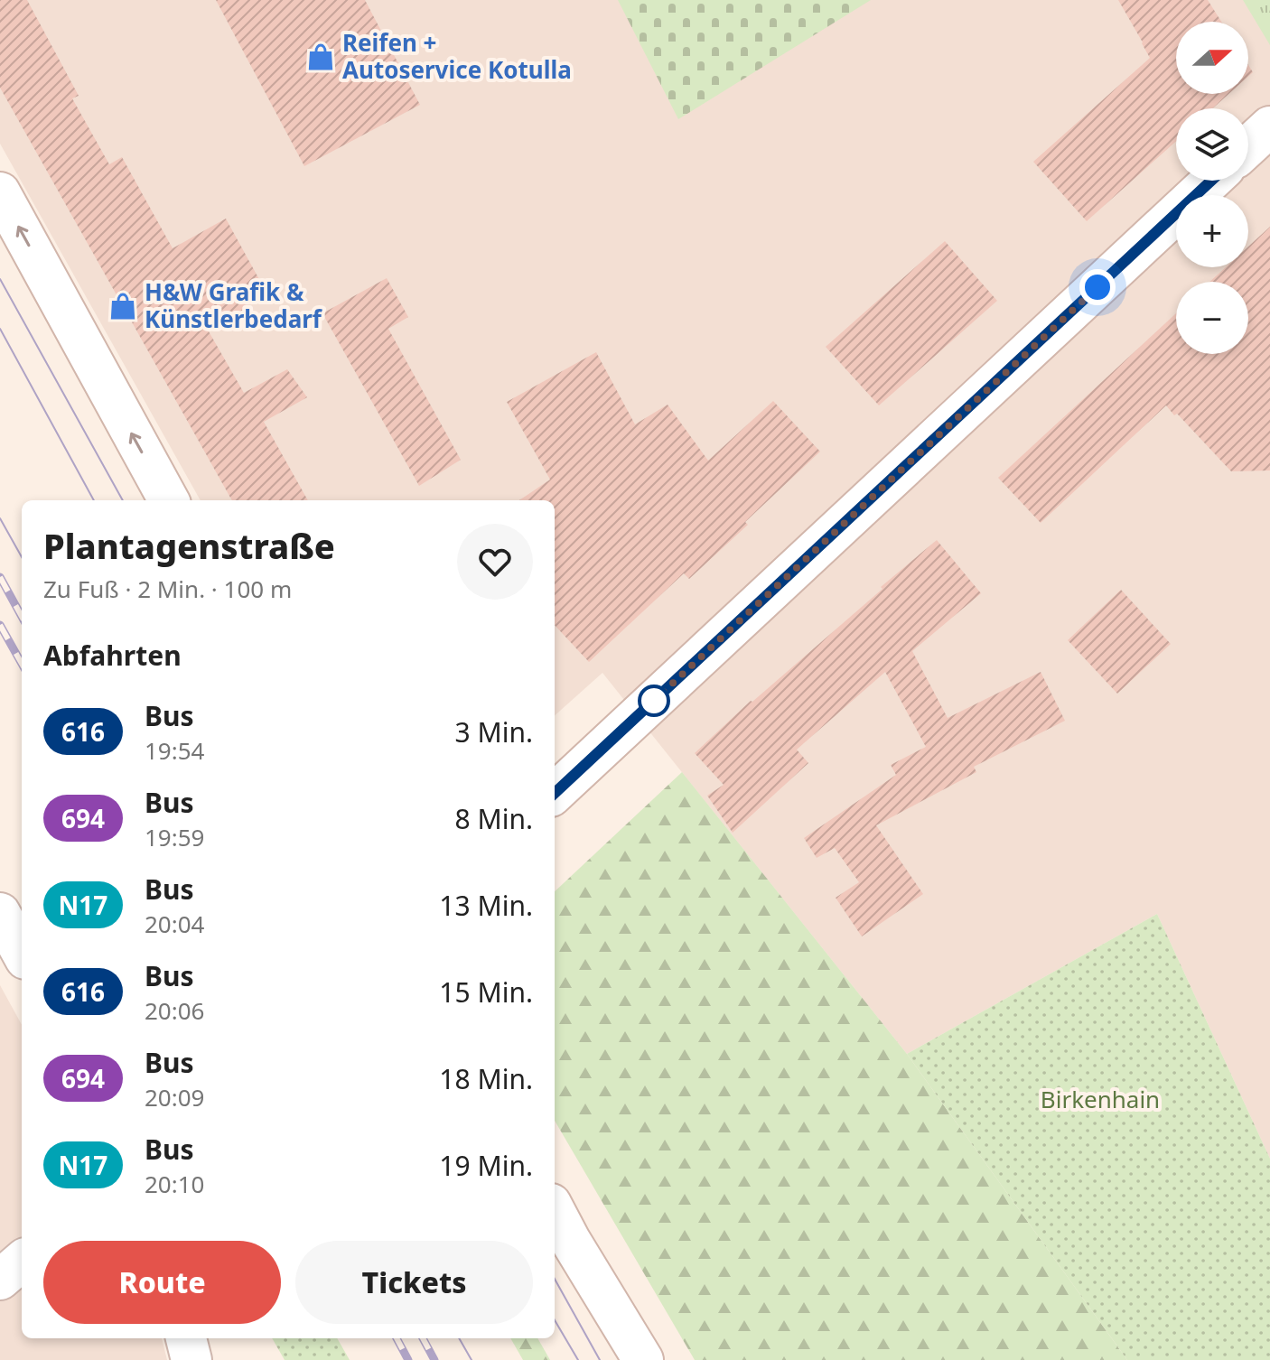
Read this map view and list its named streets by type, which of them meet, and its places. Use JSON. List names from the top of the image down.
{
  "parks": ["Birkenhain"],
  "places": {
    "shop": ["Reifen + Autoservice Kotulla", "H&W Grafik & Künstlerbedarf"]
  },
  "lines": ["bus line 616"],
  "north": "right",
  "page": {
    "map_buttons": ["+", "−"],
    "heading": [
      ["Plantagenstraße", "Zu Fuß · 2 Min. · 100 m"],
      "Abfahrten"
    ],
    "list": [
      {
        "mark": "616",
        "name": "Bus",
        "note": "19:54",
        "value": "3 Min."
      },
      {
        "mark": "694",
        "name": "Bus",
        "note": "19:59",
        "value": "8 Min."
      },
      {
        "mark": "N17",
        "name": "Bus",
        "note": "20:04",
        "value": "13 Min."
      },
      {
        "mark": "616",
        "name": "Bus",
        "note": "20:06",
        "value": "15 Min."
      },
      {
        "mark": "694",
        "name": "Bus",
        "note": "20:09",
        "value": "18 Min."
      },
      {
        "mark": "N17",
        "name": "Bus",
        "note": "20:10",
        "value": "19 Min."
      }
    ],
    "buttons": ["Route", "Tickets"]
  }
}
